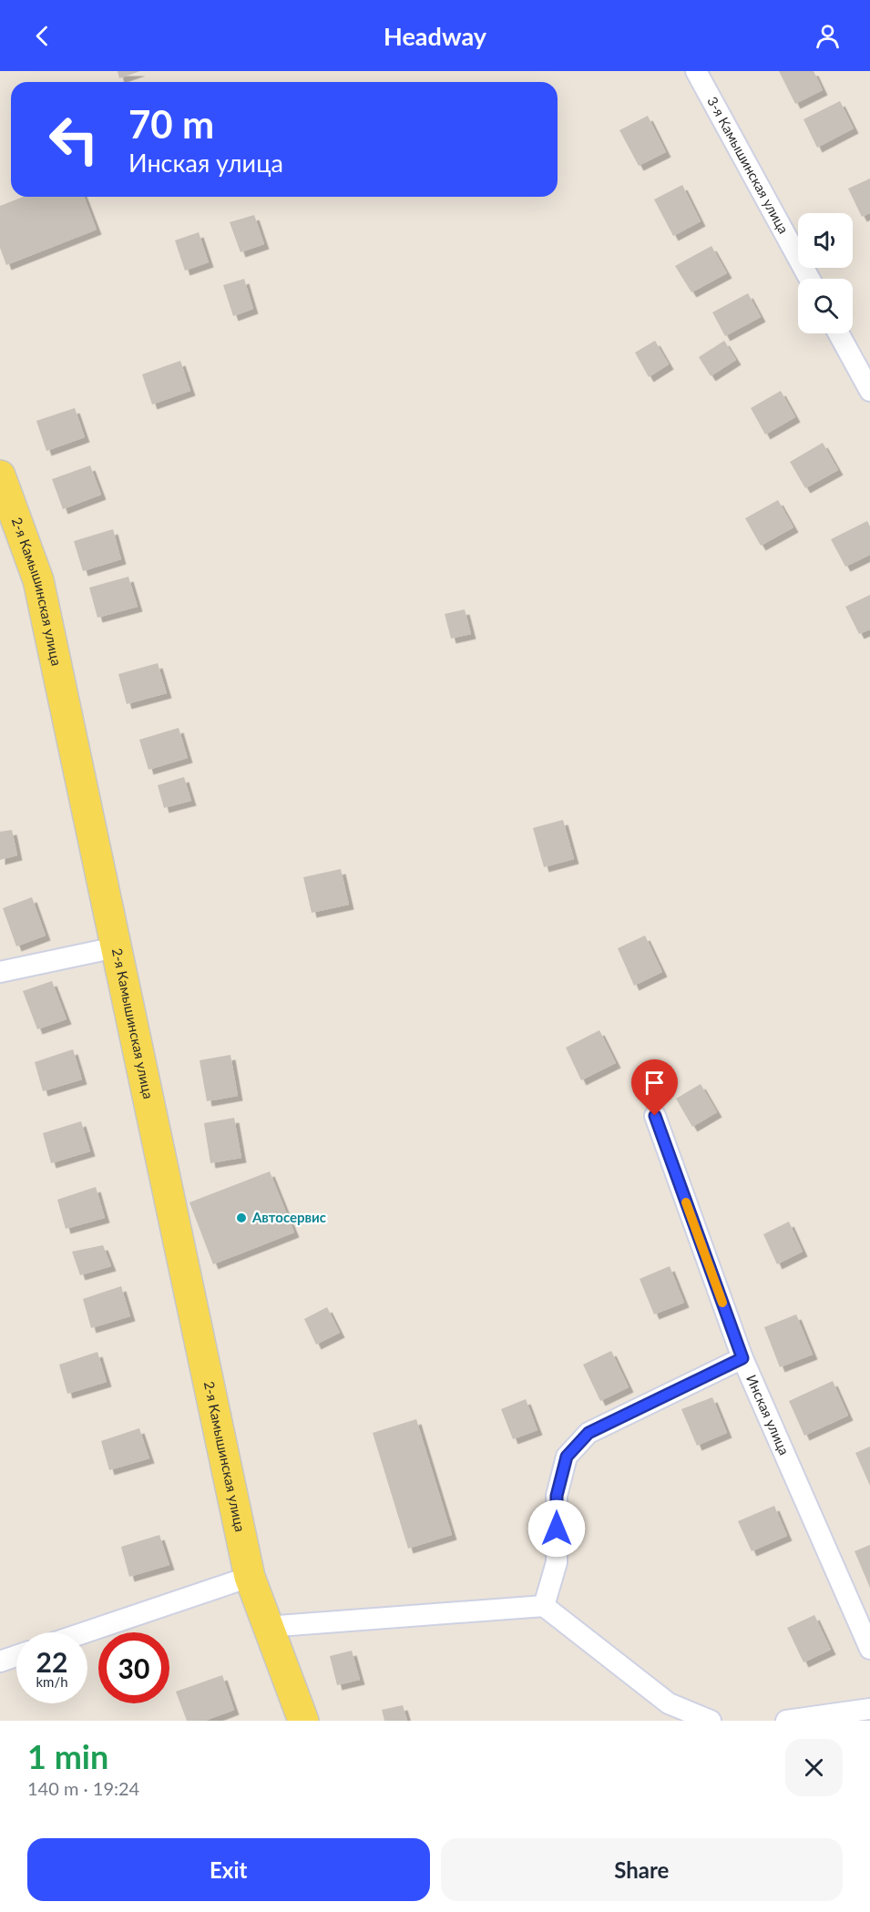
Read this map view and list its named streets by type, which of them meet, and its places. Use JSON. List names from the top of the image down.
{
  "streets": {
    "main road": ["2-я Камышинская улица"],
    "street": ["3-я Камышинская улица", "Инская улица"]
  },
  "places": ["Автосервис"],
  "page": {
    "header": "Headway",
    "turn": ["70 m", "Инская улица"],
    "speed": "22 km/h",
    "limit": "30",
    "heading": ["1 min", "140 m · 19:24"],
    "buttons": ["Exit", "Share"]
  }
}
